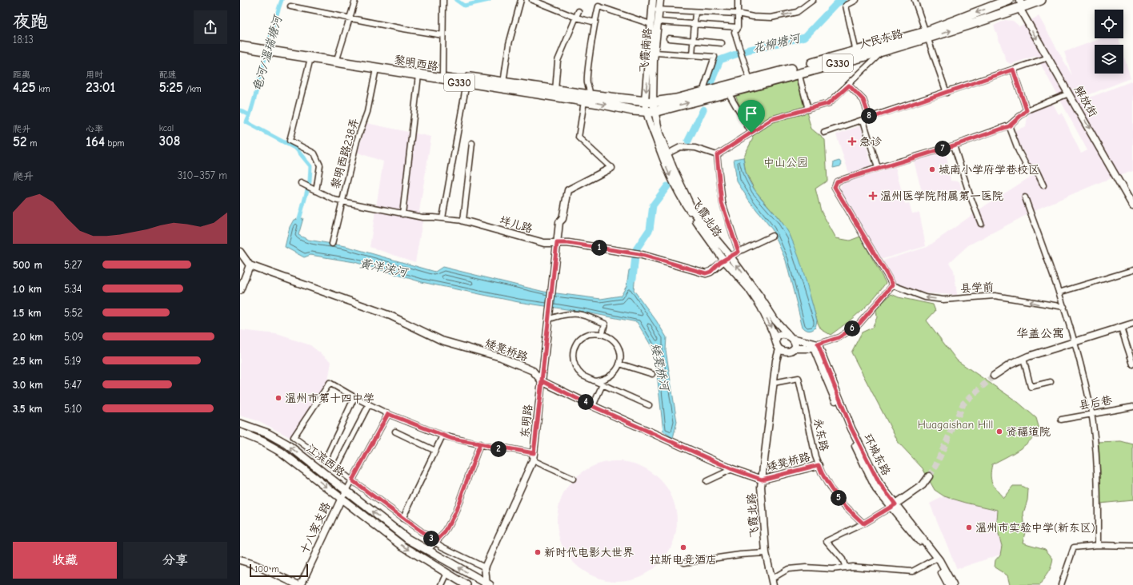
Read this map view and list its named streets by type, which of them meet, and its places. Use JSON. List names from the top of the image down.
{
  "streets": {
    "highway": ["人民东路", "黎明西路", "G330"],
    "main road": ["江滨西路"],
    "street": [
      "飞霞南路",
      "解放街",
      "黎明西路238弄",
      "飞霞北路",
      "垟儿路",
      "县学前",
      "矮凳桥路",
      "县后巷",
      "东明路",
      "永东路",
      "环城东路",
      "十八家支路"
    ]
  },
  "crossings": [
    ["人民东路", "飞霞南路"],
    ["人民东路", "黎明西路"],
    ["人民东路", "G330"],
    ["人民东路", "解放街"],
    ["人民东路", "飞霞北路"],
    ["飞霞南路", "黎明西路"],
    ["黎明西路", "黎明西路238弄"],
    ["黎明西路", "飞霞北路"],
    ["G330", "解放街"],
    ["黎明西路238弄", "垟儿路"],
    ["飞霞北路", "垟儿路"],
    ["飞霞北路", "矮凳桥路"],
    ["飞霞北路", "永东路"],
    ["垟儿路", "东明路"],
    ["矮凳桥路", "东明路"],
    ["矮凳桥路", "永东路"],
    ["东明路", "江滨西路"],
    ["江滨西路", "十八家支路"]
  ],
  "one_way": ["解放街", "县学前"],
  "districts": ["华盖公寓"],
  "water": [
    "花柳塘河",
    "龟河/温瑞塘河",
    "黄洋浃河",
    "矮凳桥河"
  ],
  "parks": ["中山公园", "Huagaishan Hill"],
  "places": {
    "health": ["急诊", "温州医学院附属第一医院"],
    "other": [
      "城南小学府学巷校区",
      "温州市第十四中学",
      "资福道院",
      "温州市实验中学(新东区)",
      "拉斯电竞酒店",
      "新时代电影大世界"
    ]
  },
  "scale_bar": "100 m",
  "page": {
    "heading": ["夜跑", "18:13"],
    "stats": [
      ["距离", "4.25 km"],
      ["用时", "23:01"],
      ["配速", "5:25 /km"],
      ["爬升", "52 m"],
      ["心率", "164 bpm"],
      ["kcal", "308"]
    ],
    "pins": [
      "8",
      "7",
      "1",
      "6",
      "4",
      "2",
      "5",
      "3"
    ],
    "chart": ["爬升", "310–357 m"],
    "list": [
      {
        "name": "500 m",
        "note": "5:27"
      },
      {
        "name": "1.0 km",
        "note": "5:34"
      },
      {
        "name": "1.5 km",
        "note": "5:52"
      },
      {
        "name": "2.0 km",
        "note": "5:09"
      },
      {
        "name": "2.5 km",
        "note": "5:19"
      },
      {
        "name": "3.0 km",
        "note": "5:47"
      },
      {
        "name": "3.5 km",
        "note": "5:10"
      }
    ],
    "buttons": ["收藏", "分享"],
    "scale": "100 m"
  }
}
